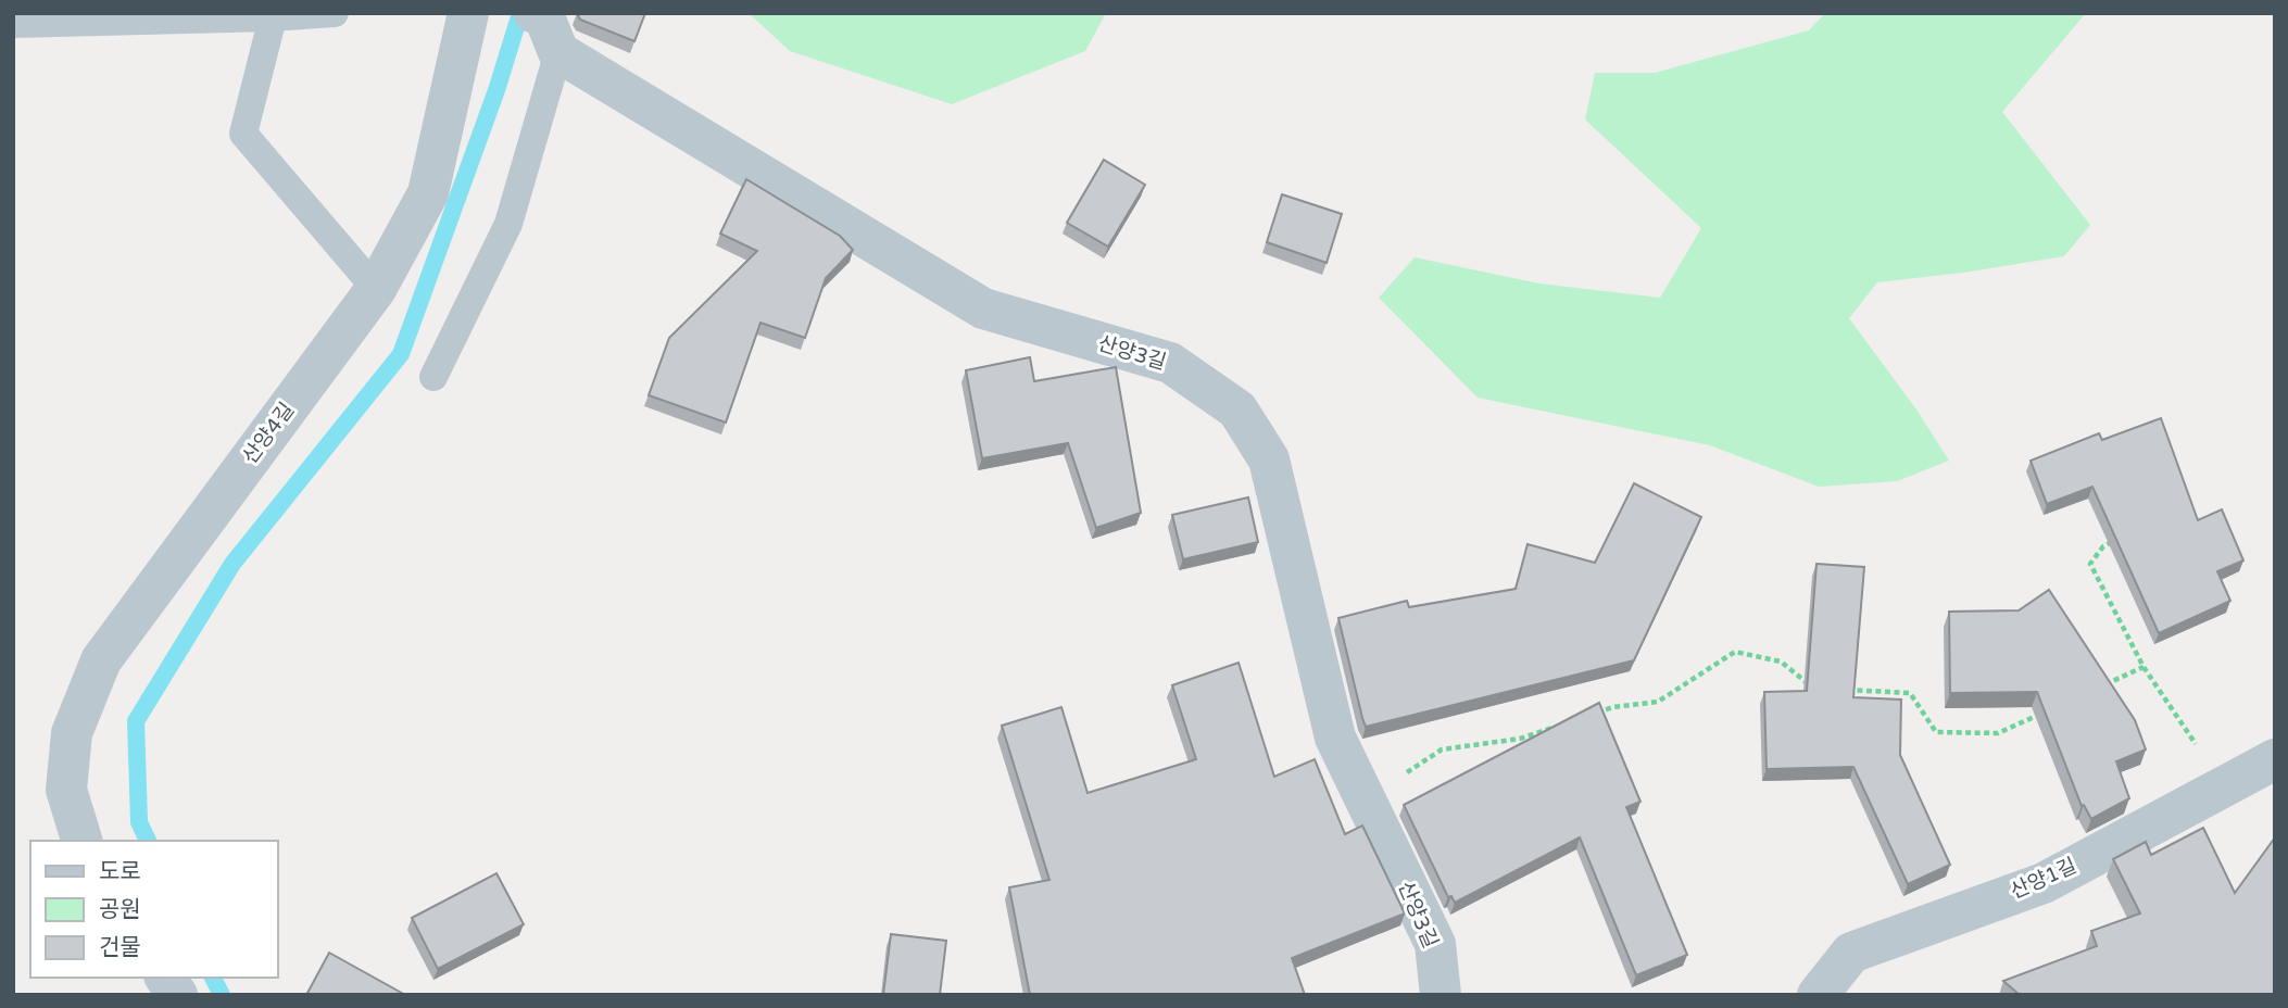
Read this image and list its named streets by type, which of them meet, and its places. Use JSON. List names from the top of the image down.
{
  "streets": {
    "street": ["산양3길", "산양4길", "산양1길"]
  },
  "legend": ["도로", "공원", "건물"]
}
